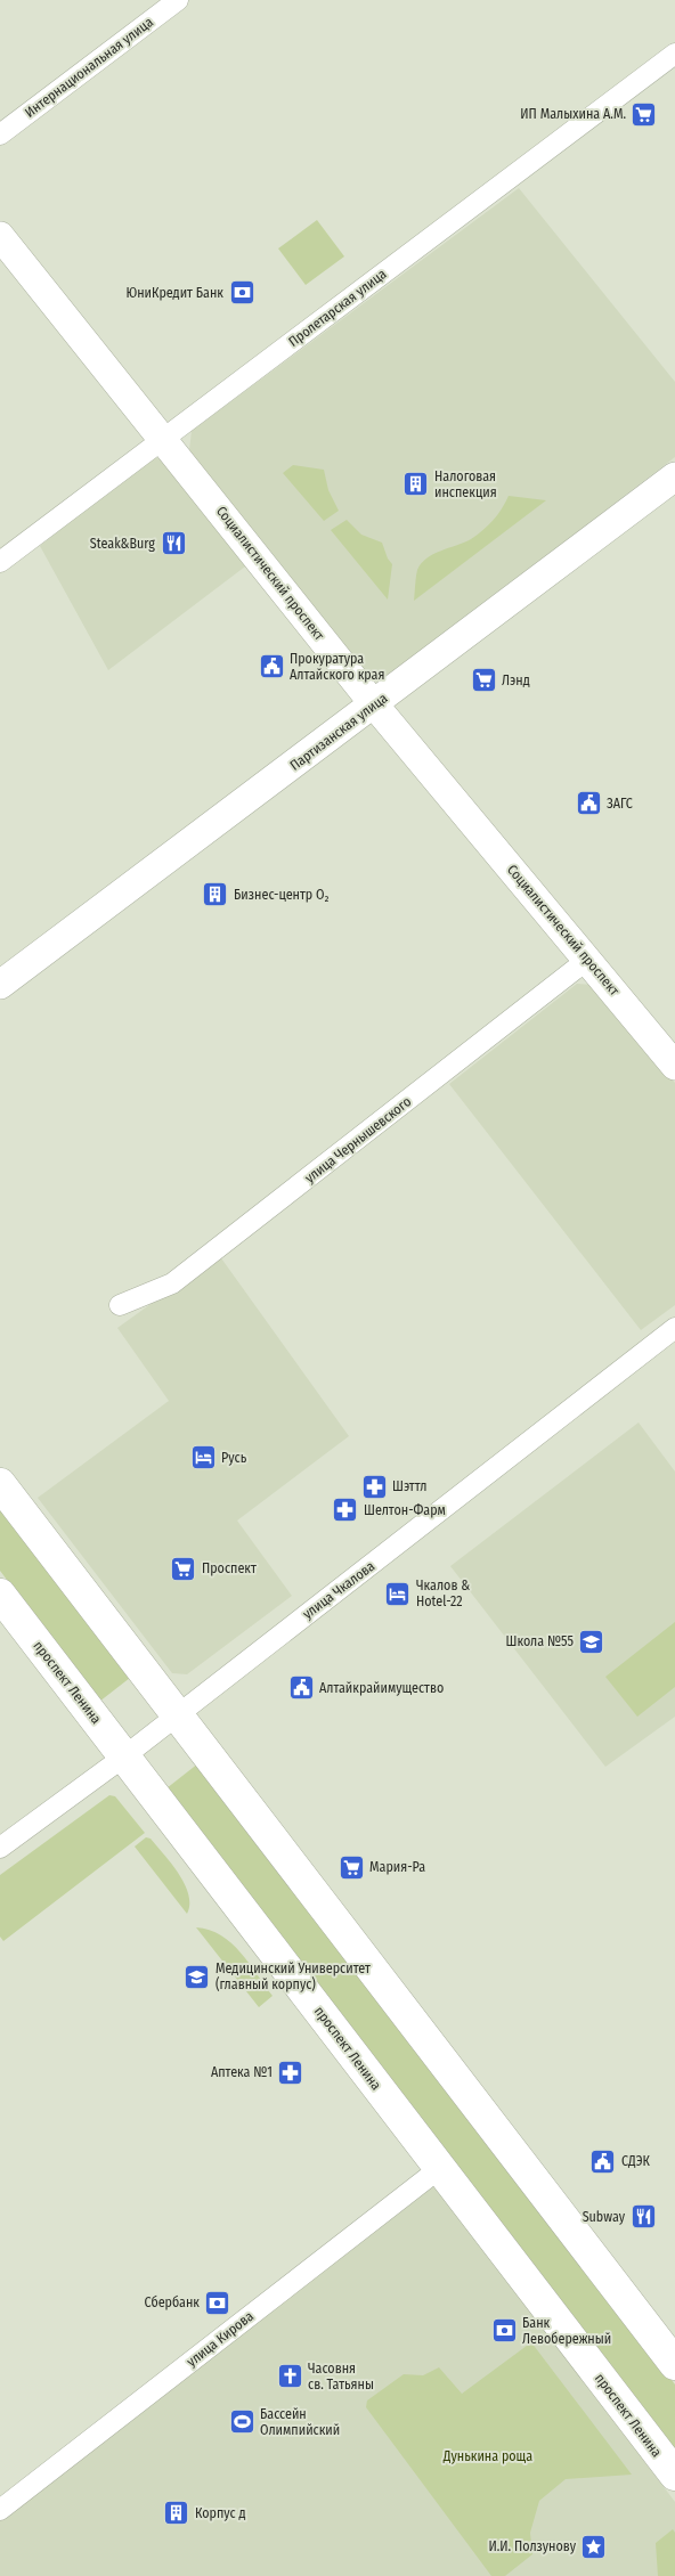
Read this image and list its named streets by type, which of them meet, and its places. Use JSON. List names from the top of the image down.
{
  "streets": {
    "main road": ["проспект Ленина"],
    "street": [
      "Интернациональная улица",
      "Пролетарская улица",
      "Социалистический проспект",
      "Партизанская улица",
      "улица Чернышевского",
      "улица Чкалова",
      "улица Кирова"
    ]
  },
  "crossings": [
    ["Пролетарская улица", "Социалистический проспект"],
    ["Социалистический проспект", "Партизанская улица"],
    ["Социалистический проспект", "улица Чернышевского"],
    ["улица Чкалова", "проспект Ленина"],
    ["проспект Ленина", "улица Кирова"]
  ],
  "parks": ["Дунькина роща"],
  "places": {
    "supermarket": [
      "ИП Малыхина А.М.",
      "Лэнд",
      "Проспект",
      "Мария-Ра"
    ],
    "bank": ["ЮниКредит Банк", "Сбербанк", "Банк Левобережный"],
    "building": ["Налоговая инспекция", "Бизнес-центр O₂", "Корпус д"],
    "restaurant": ["Steak&Burg", "Subway"],
    "public building": [
      "Прокуратура Алтайского края",
      "ЗАГС",
      "Алтайкрайимущество",
      "СДЭК"
    ],
    "hotel": ["Русь", "Чкалов & Hotel-22"],
    "pharmacy": ["Шэттл", "Шелтон-Фарм", "Аптека №1"],
    "school or university": ["Школа №55", "Медицинский Университет (главный корпус)"],
    "church": ["Часовня св. Татьяны"],
    "sports": ["Бассейн Олимпийский"],
    "place": ["И.И. Ползунову"]
  }
}
